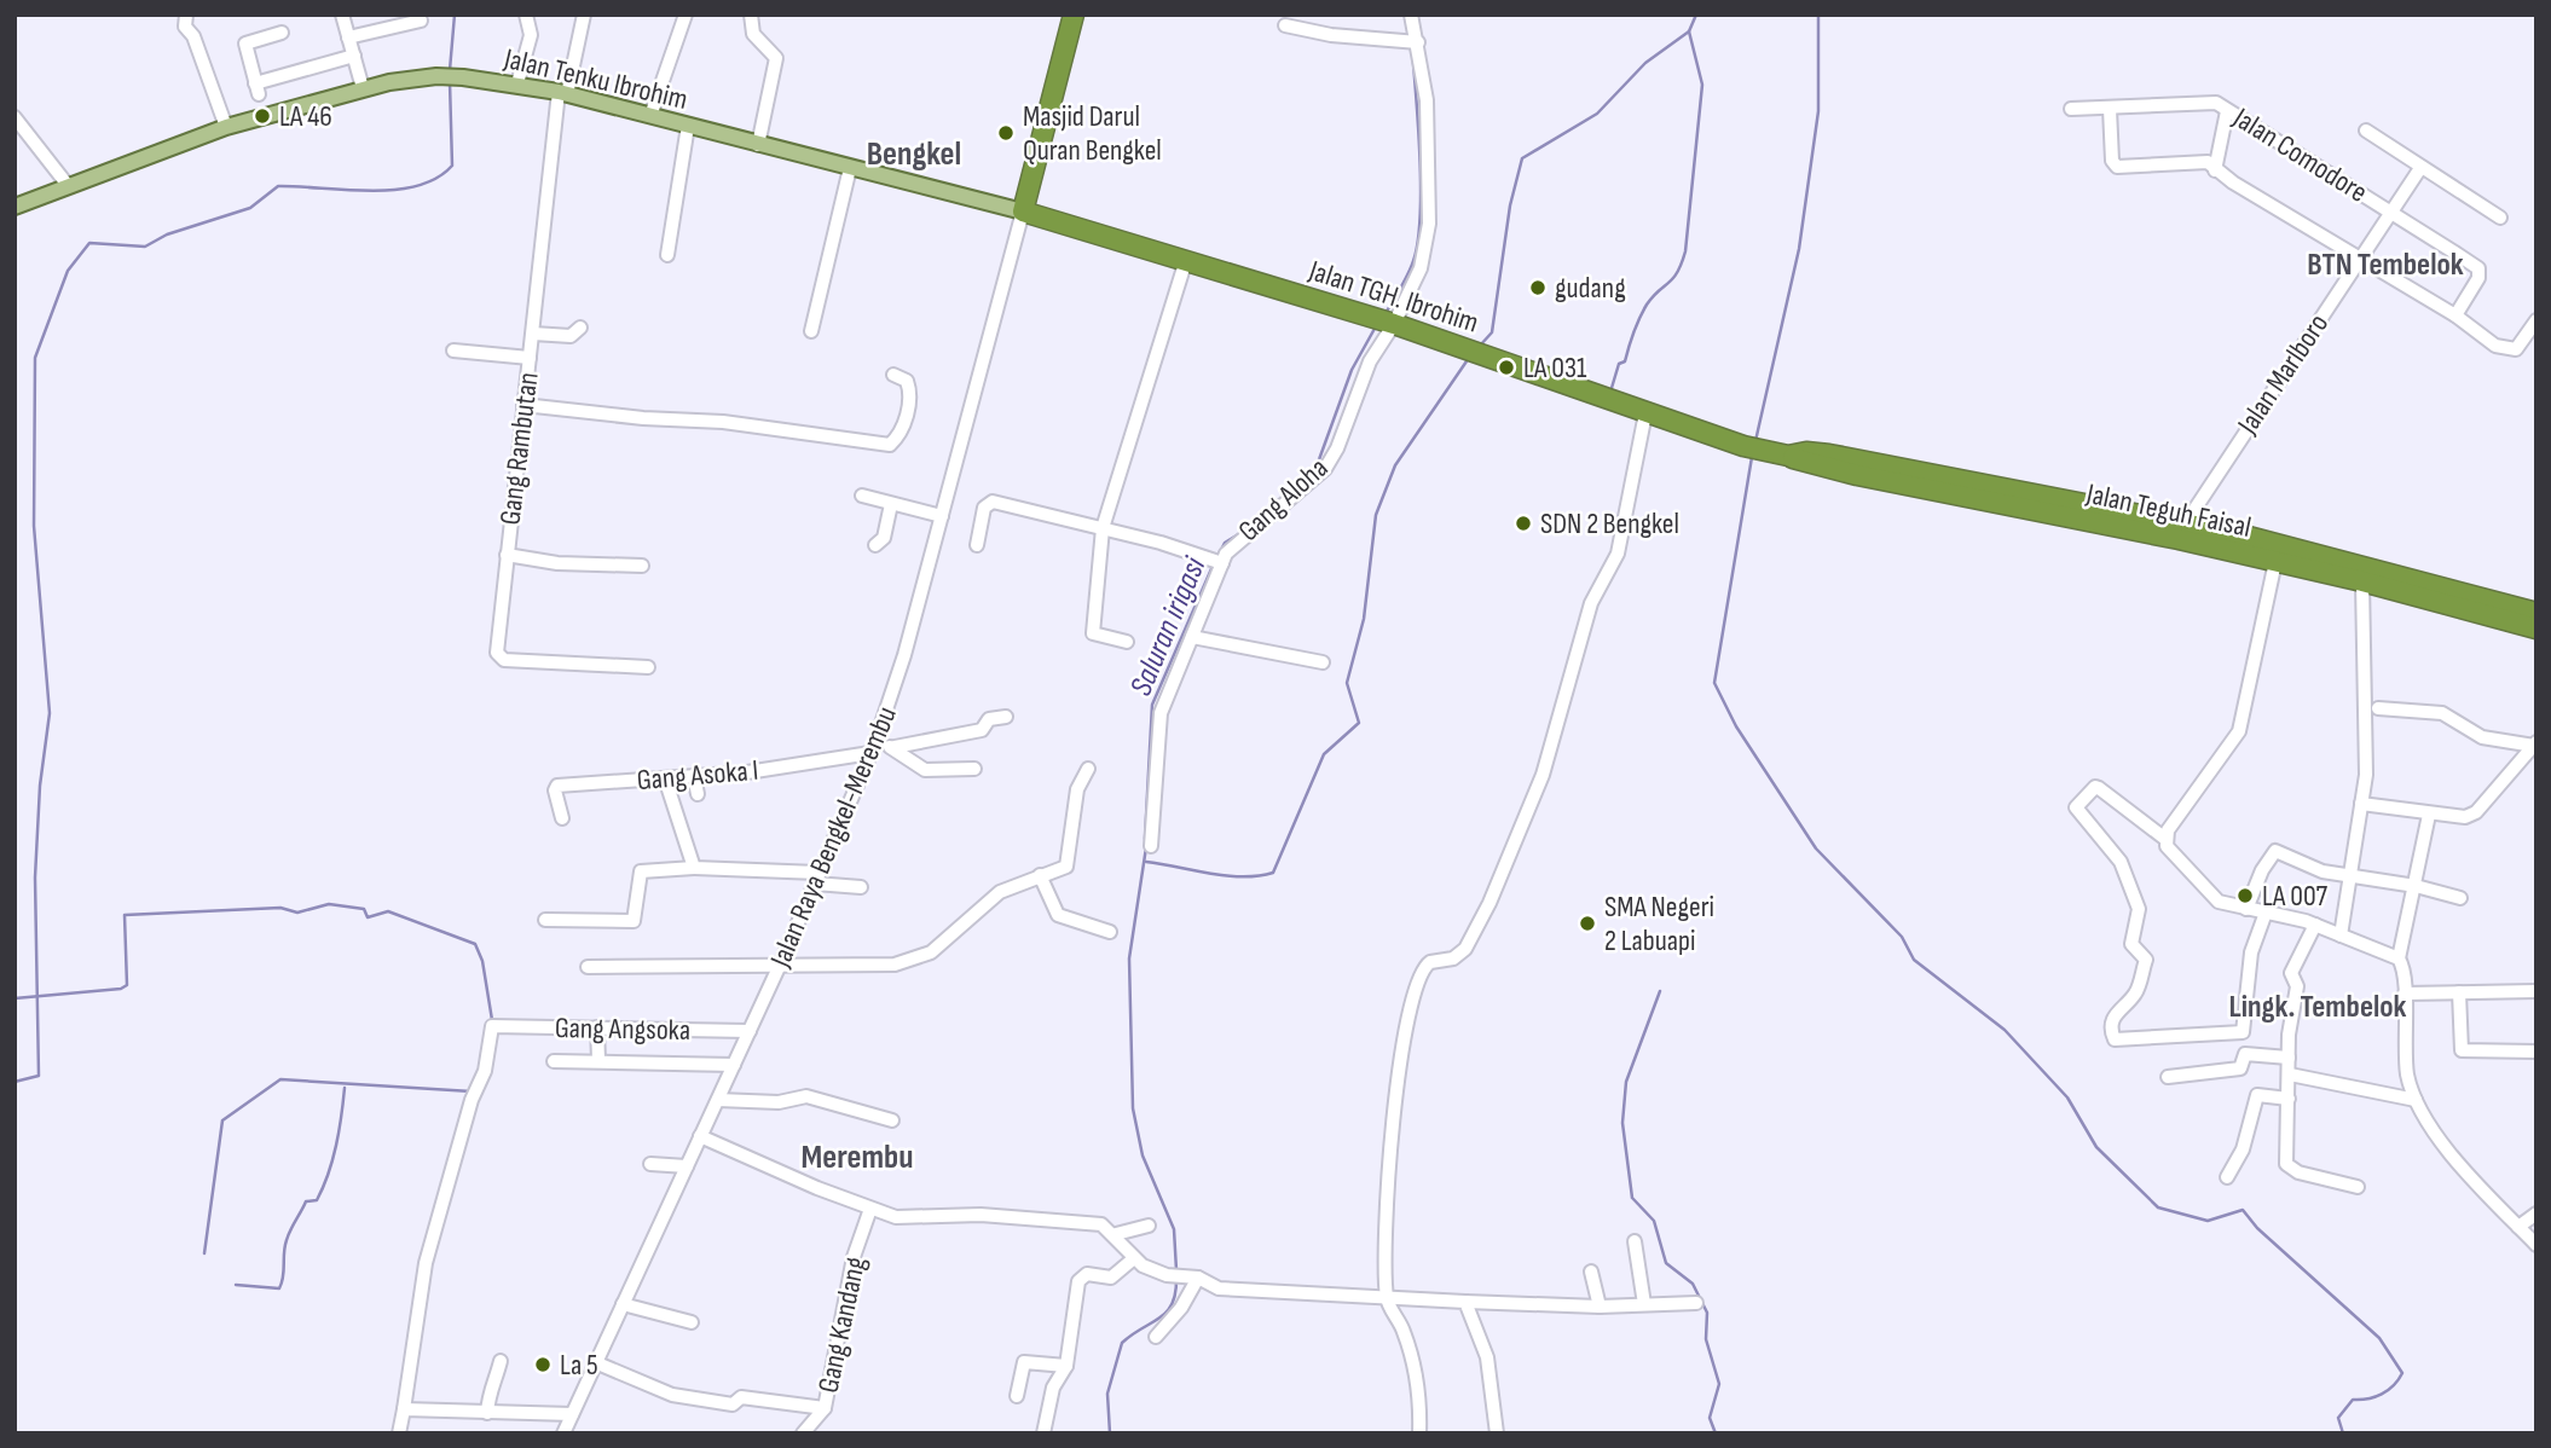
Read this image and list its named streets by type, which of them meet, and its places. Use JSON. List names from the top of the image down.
{
  "streets": {
    "highway": ["Jalan TGH. Ibrohim", "Jalan Teguh Faisal"],
    "main road": ["Jalan Tenku Ibrohim"],
    "street": [
      "Jalan Comodore",
      "Jalan Marlboro",
      "Gang Rambutan",
      "Gang Aloha",
      "Gang Asoka I",
      "Jalan Raya Bengkel-Merembu",
      "Gang Angsoka",
      "Gang Kandang"
    ]
  },
  "crossings": [
    ["Jalan Tenku Ibrohim", "Jalan TGH. Ibrohim"],
    ["Jalan Tenku Ibrohim", "Gang Rambutan"],
    ["Jalan Tenku Ibrohim", "Jalan Raya Bengkel-Merembu"],
    ["Jalan Comodore", "Jalan Marlboro"],
    ["Jalan TGH. Ibrohim", "Gang Aloha"],
    ["Jalan TGH. Ibrohim", "Jalan Teguh Faisal"],
    ["Jalan TGH. Ibrohim", "Jalan Raya Bengkel-Merembu"],
    ["Jalan Marlboro", "Jalan Teguh Faisal"],
    ["Gang Asoka I", "Jalan Raya Bengkel-Merembu"],
    ["Jalan Raya Bengkel-Merembu", "Gang Angsoka"]
  ],
  "districts": [
    "Bengkel",
    "BTN Tembelok",
    "Lingk. Tembelok",
    "Merembu"
  ],
  "water": ["Saluran irigasi"],
  "places": [
    "LA 46",
    "Masjid Darul Quran Bengkel",
    "gudang",
    "LA 031",
    "SDN 2 Bengkel",
    "LA 007",
    "SMA Negeri 2 Labuapi",
    "La 5"
  ]
}
